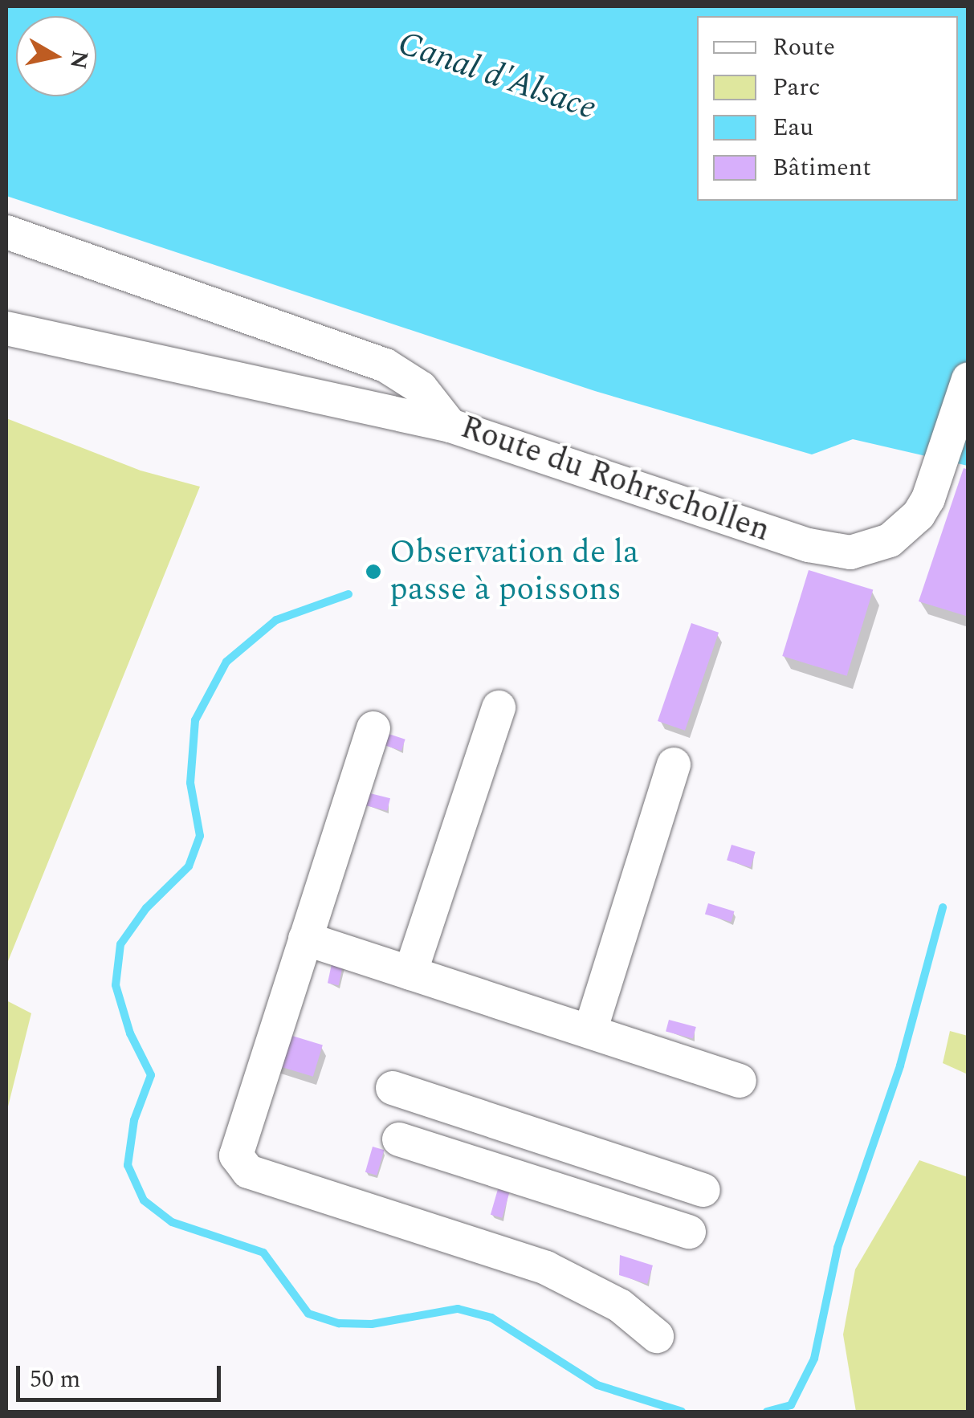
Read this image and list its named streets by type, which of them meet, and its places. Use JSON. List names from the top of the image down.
{
  "streets": {
    "street": ["Route du Rohrschollen"]
  },
  "water": ["Canal d'Alsace"],
  "places": ["Observation de la passe à poissons"],
  "legend": [
    "Route",
    "Parc",
    "Eau",
    "Bâtiment"
  ],
  "scale_bar": "50 m",
  "north": "right"
}
